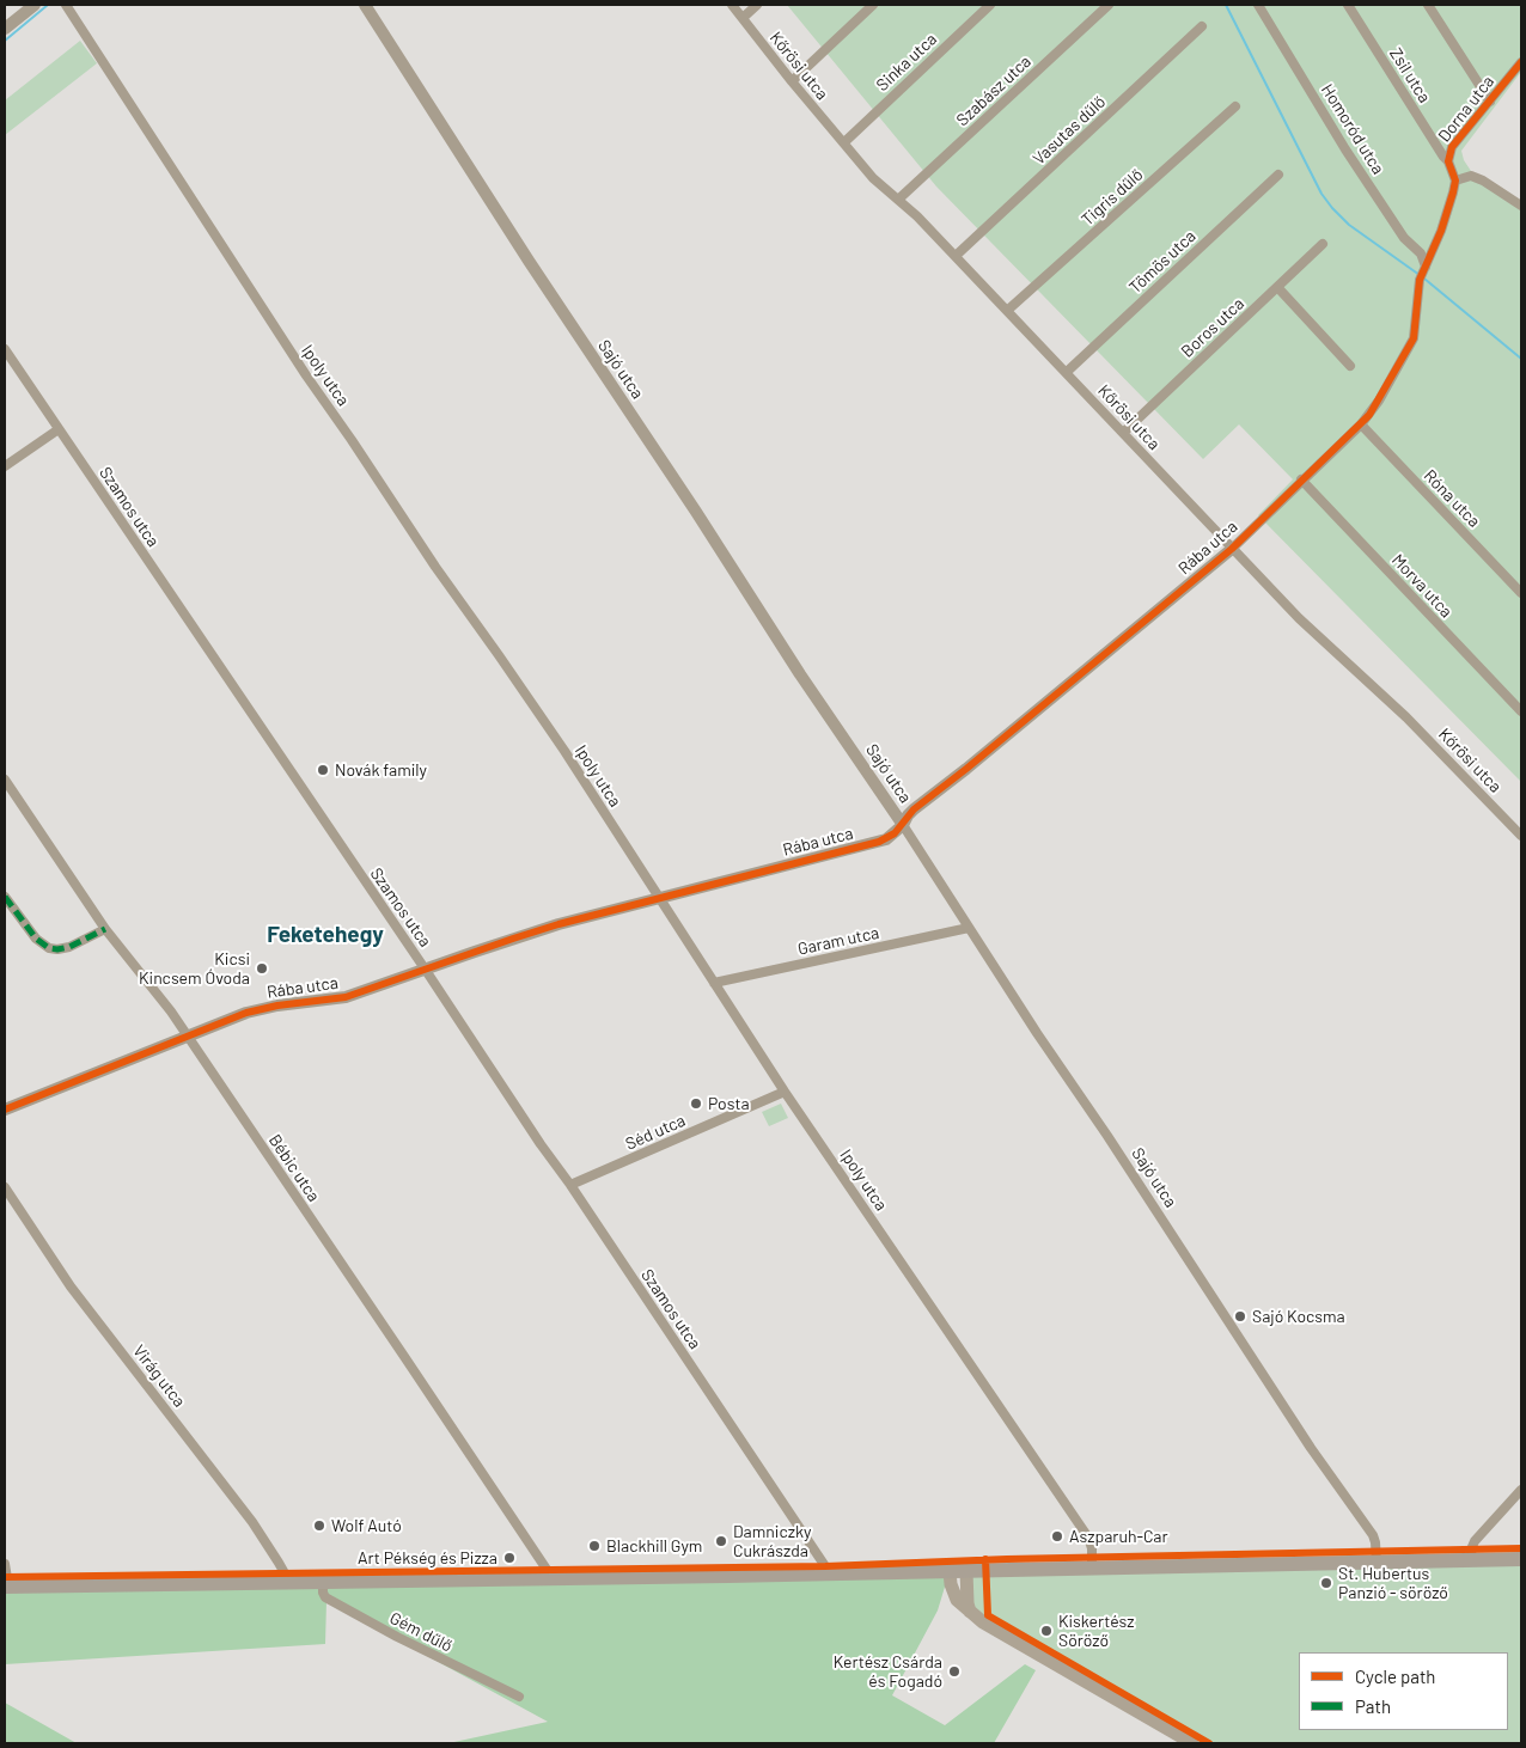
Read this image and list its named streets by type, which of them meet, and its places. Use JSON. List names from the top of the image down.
{
  "streets": {
    "street": [
      "Sinka utca",
      "Kőrösi utca",
      "Zsil utca",
      "Szabász utca",
      "Dorna utca",
      "Homoród utca",
      "Vasutas dűlő",
      "Tigris dűlő",
      "Tömös utca",
      "Boros utca",
      "Sajó utca",
      "Ipoly utca",
      "Róna utca",
      "Szamos utca",
      "Rába utca",
      "Morva utca",
      "Garam utca",
      "Séd utca",
      "Bébic utca",
      "Virág utca",
      "Gém dűlő"
    ]
  },
  "crossings": [
    ["Sinka utca", "Kőrösi utca"],
    ["Kőrösi utca", "Szabász utca"],
    ["Kőrösi utca", "Vasutas dűlő"],
    ["Kőrösi utca", "Tigris dűlő"],
    ["Kőrösi utca", "Tömös utca"],
    ["Kőrösi utca", "Boros utca"],
    ["Kőrösi utca", "Rába utca"],
    ["Zsil utca", "Dorna utca"],
    ["Dorna utca", "Homoród utca"],
    ["Dorna utca", "Rába utca"],
    ["Homoród utca", "Rába utca"],
    ["Sajó utca", "Rába utca"],
    ["Sajó utca", "Garam utca"],
    ["Ipoly utca", "Rába utca"],
    ["Ipoly utca", "Garam utca"],
    ["Ipoly utca", "Séd utca"],
    ["Róna utca", "Rába utca"],
    ["Szamos utca", "Rába utca"],
    ["Szamos utca", "Séd utca"],
    ["Rába utca", "Morva utca"],
    ["Rába utca", "Bébic utca"]
  ],
  "districts": ["Feketehegy"],
  "places": [
    "Novák family",
    "Kicsi Kincsem Óvoda",
    "Posta",
    "Sajó Kocsma",
    "Wolf Autó",
    "Aszparuh-Car",
    "Damniczky Cukrászda",
    "Blackhill Gym",
    "Art Pékség és Pizza",
    "St. Hubertus Panzió - söröző",
    "Kiskertész Söröző",
    "Kertész Csárda és Fogadó"
  ],
  "legend": ["Cycle path", "Path"]
}
